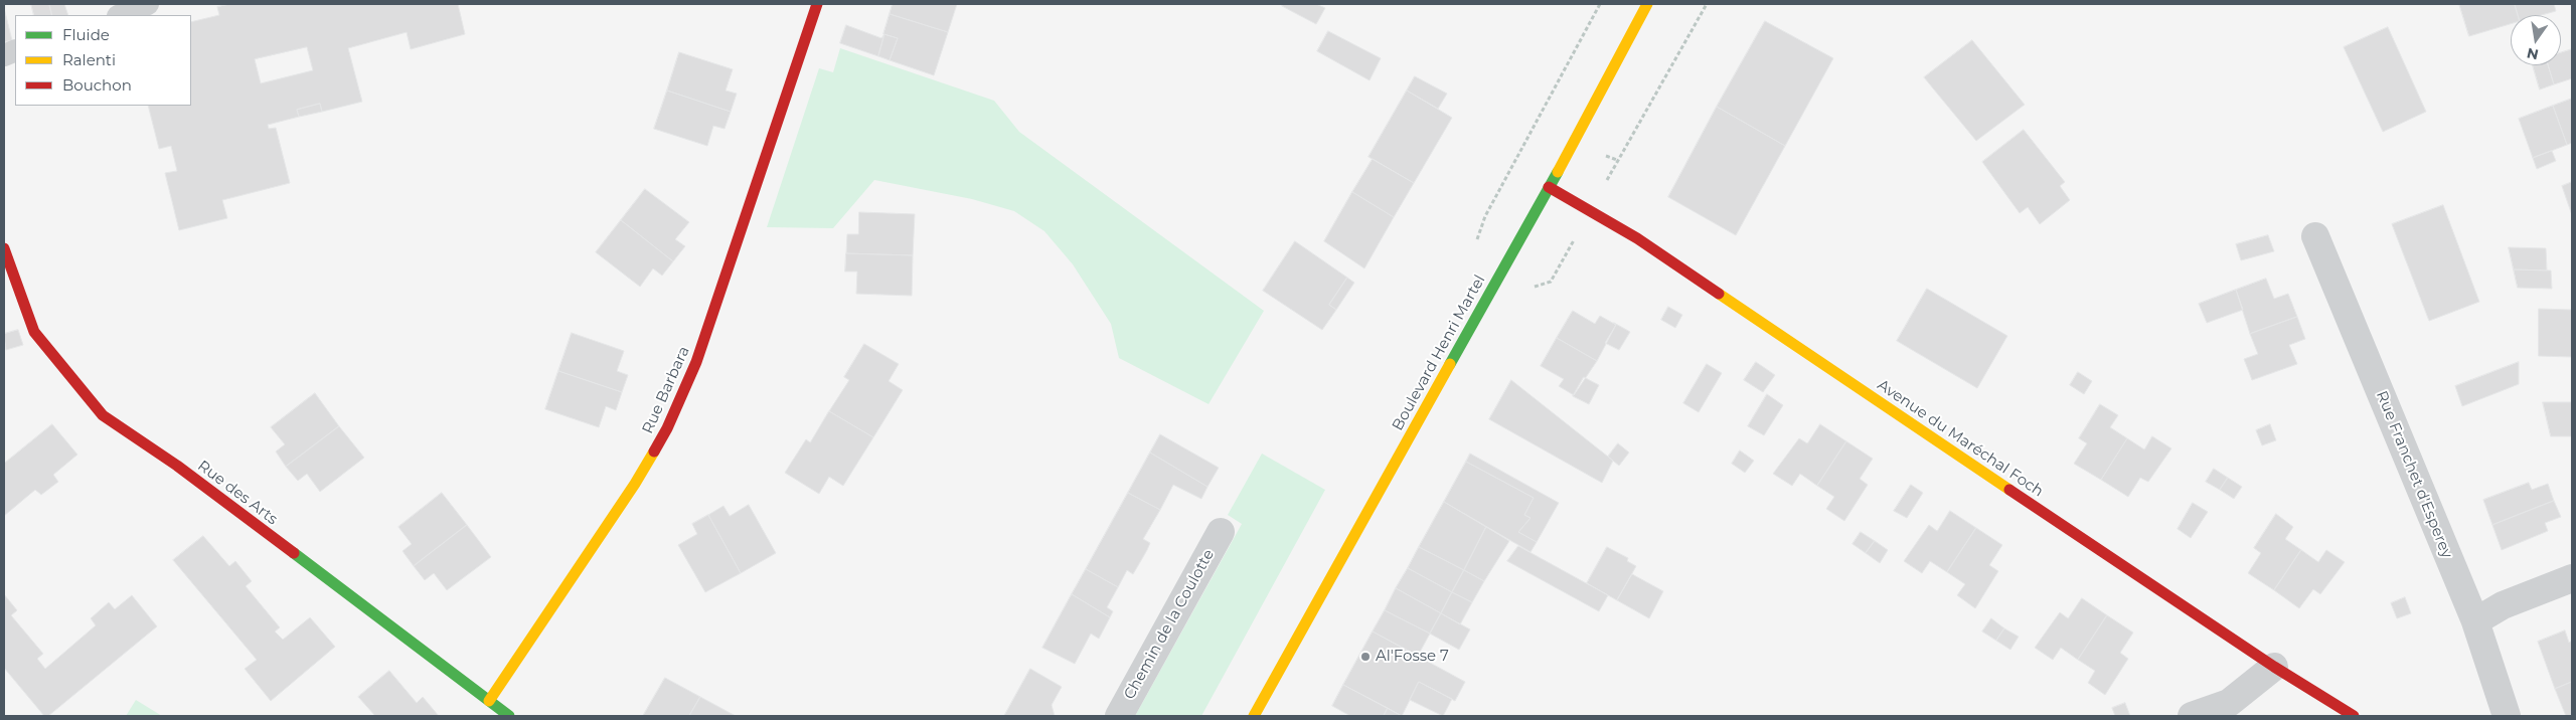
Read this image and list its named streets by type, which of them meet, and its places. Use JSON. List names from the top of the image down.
{
  "streets": {
    "street": [
      "Boulevard Henri Martel",
      "Rue Barbara",
      "Avenue du Maréchal Foch",
      "Rue Franchet d'Esperey",
      "Rue des Arts",
      "Chemin de la Coulotte"
    ]
  },
  "crossings": [
    ["Boulevard Henri Martel", "Avenue du Maréchal Foch"],
    ["Rue Barbara", "Rue des Arts"]
  ],
  "places": ["Al'Fosse 7"],
  "legend": ["Fluide", "Ralenti", "Bouchon"],
  "north": "bottom"
}
